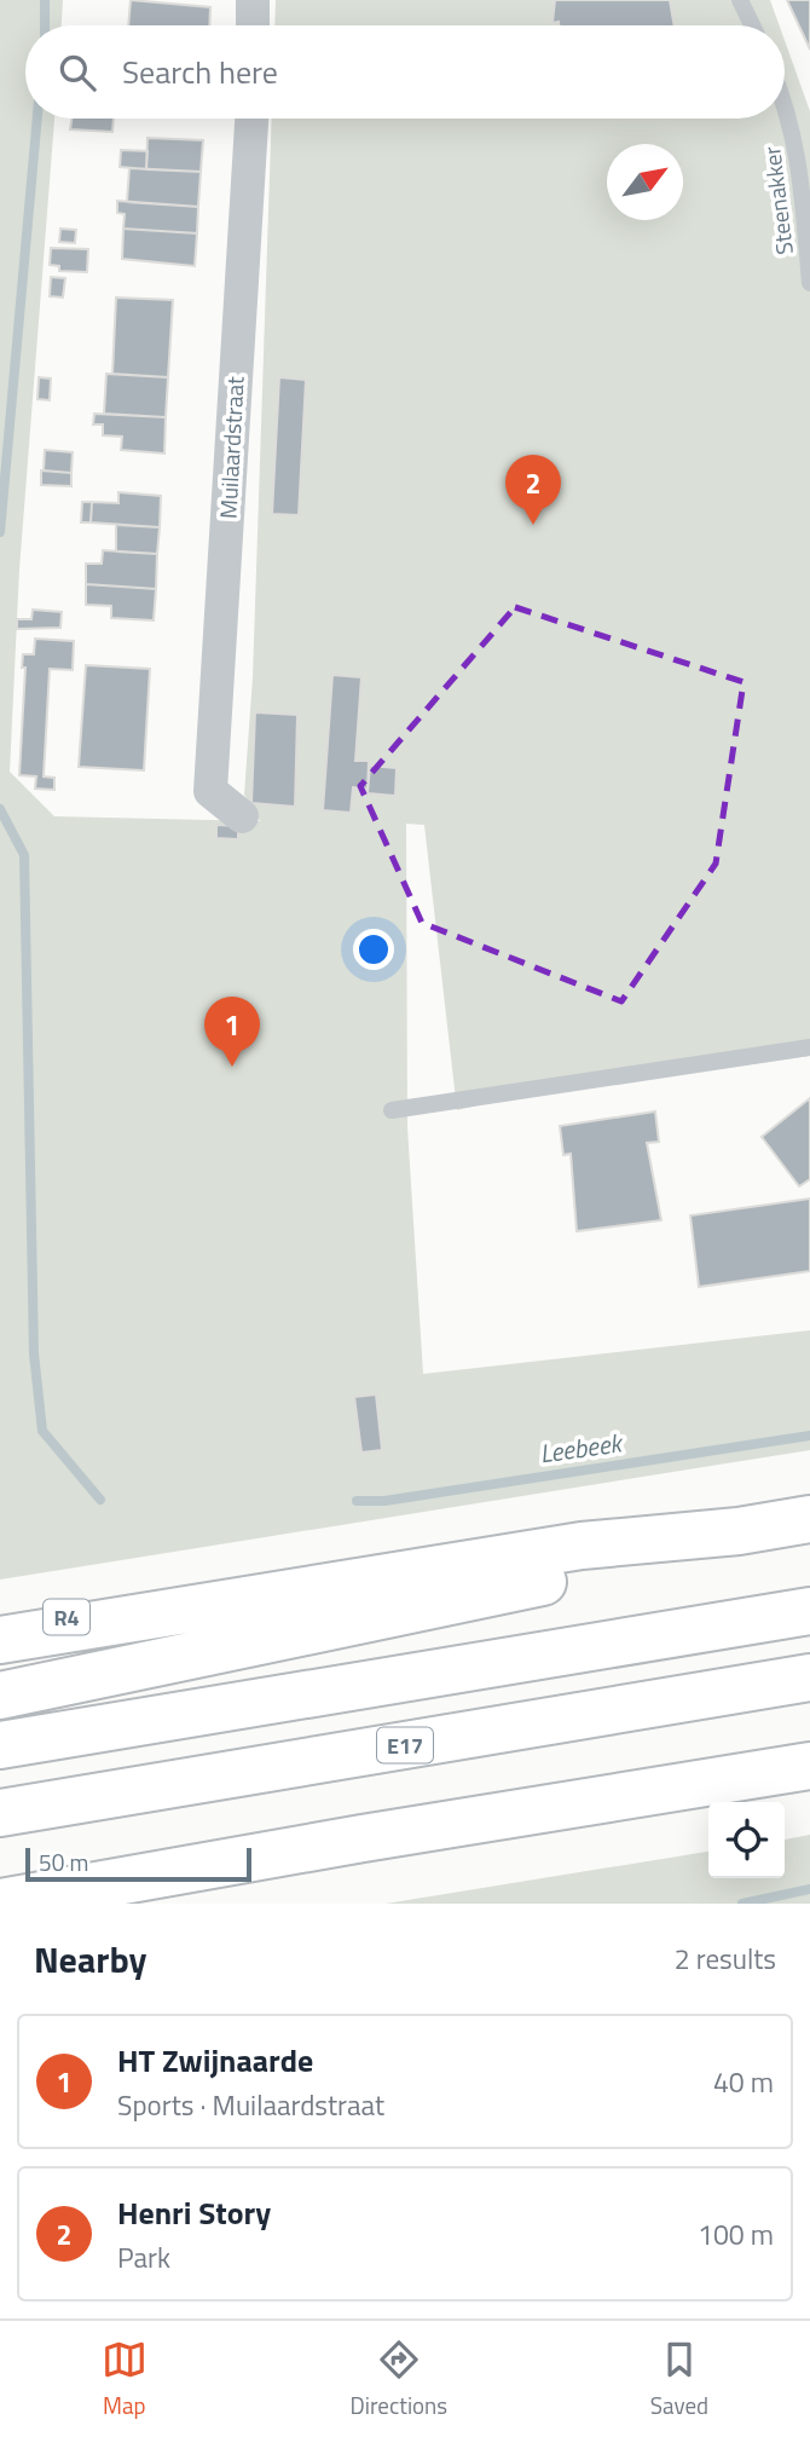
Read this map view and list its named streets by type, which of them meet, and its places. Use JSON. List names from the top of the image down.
{
  "streets": {
    "highway": ["R4", "E17"],
    "street": ["Muilaardstraat"],
    "lane": ["Steenakker"]
  },
  "water": ["Leebeek"],
  "scale_bar": "50 m",
  "north": "top right",
  "page": {
    "search": "Search here",
    "pins": ["2", "1"],
    "scale": "50 m",
    "heading": ["Nearby", "2 results"],
    "list": [
      {
        "mark": "1",
        "name": "HT Zwijnaarde",
        "note": "Sports · Muilaardstraat",
        "value": "40 m"
      },
      {
        "mark": "2",
        "name": "Henri Story",
        "note": "Park",
        "value": "100 m"
      }
    ],
    "nav": ["Map", "Directions", "Saved"]
  }
}
